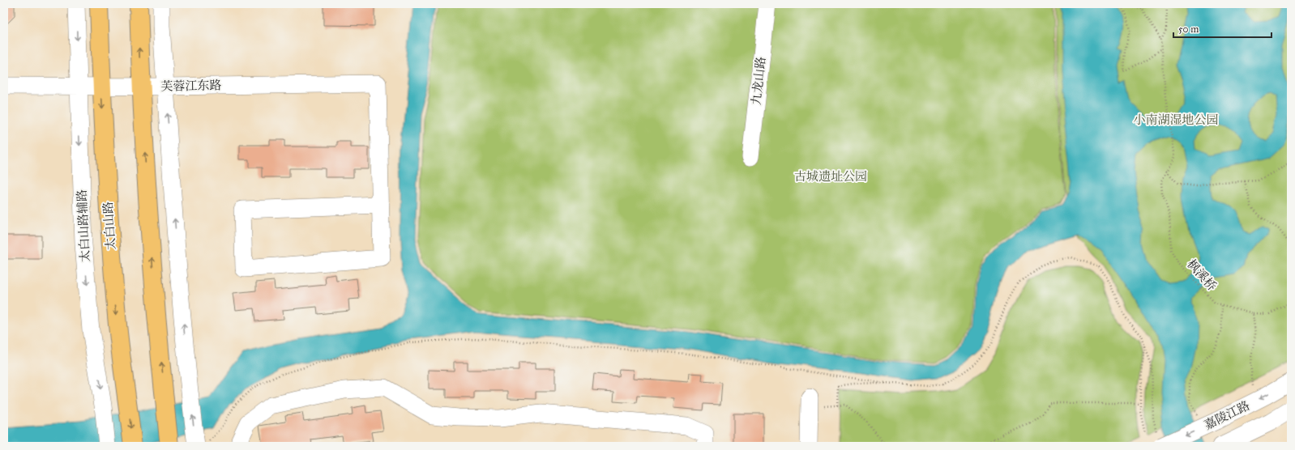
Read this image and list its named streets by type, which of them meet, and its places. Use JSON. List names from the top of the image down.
{
  "streets": {
    "main road": ["太白山路"],
    "street": [
      "九龙山路",
      "芙蓉江东路",
      "太白山路辅路",
      "嘉陵江路"
    ],
    "path": ["枫溪桥"]
  },
  "crossings": [
    ["芙蓉江东路", "太白山路辅路"],
    ["芙蓉江东路", "太白山路"]
  ],
  "parks": ["小南湖湿地公园", "古城遗址公园"],
  "scale_bar": "50 m"
}
